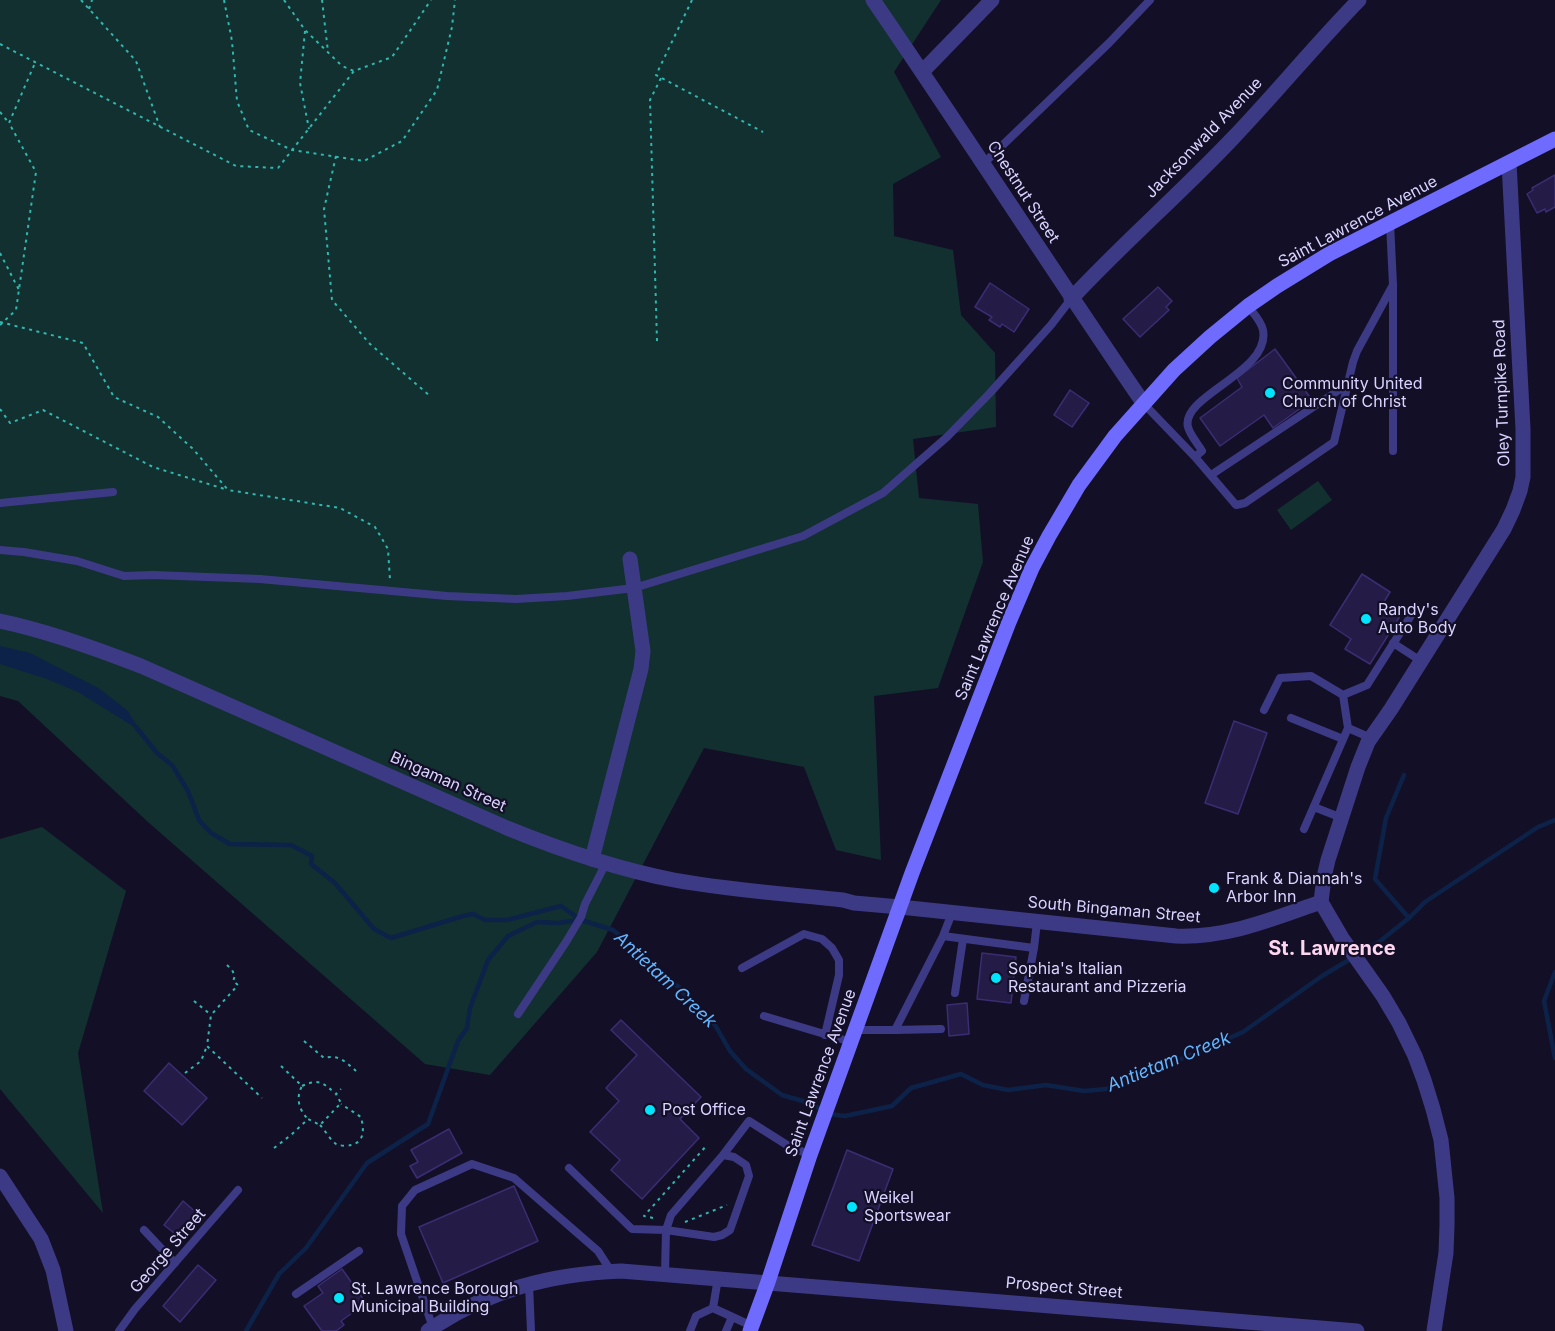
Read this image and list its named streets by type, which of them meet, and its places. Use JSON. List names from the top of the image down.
{
  "streets": {
    "main road": ["Saint Lawrence Avenue"],
    "street": [
      "Jacksonwald Avenue",
      "Chestnut Street",
      "Oley Turnpike Road",
      "Bingaman Street",
      "South Bingaman Street",
      "Prospect Street"
    ],
    "lane": ["George Street"]
  },
  "crossings": [
    ["Jacksonwald Avenue", "Chestnut Street"],
    ["Chestnut Street", "Saint Lawrence Avenue"],
    ["Saint Lawrence Avenue", "Oley Turnpike Road"],
    ["Saint Lawrence Avenue", "Bingaman Street"],
    ["Saint Lawrence Avenue", "South Bingaman Street"],
    ["Saint Lawrence Avenue", "Prospect Street"],
    ["Oley Turnpike Road", "South Bingaman Street"],
    ["Bingaman Street", "South Bingaman Street"]
  ],
  "districts": ["St. Lawrence"],
  "water": ["Antietam Creek"],
  "places": [
    "Community United Church of Christ",
    "Randy's Auto Body",
    "Frank & Diannah's Arbor Inn",
    "Sophia's Italian Restaurant and Pizzeria",
    "Post Office",
    "Weikel Sportswear",
    "St. Lawrence Borough Municipal Building"
  ]
}
